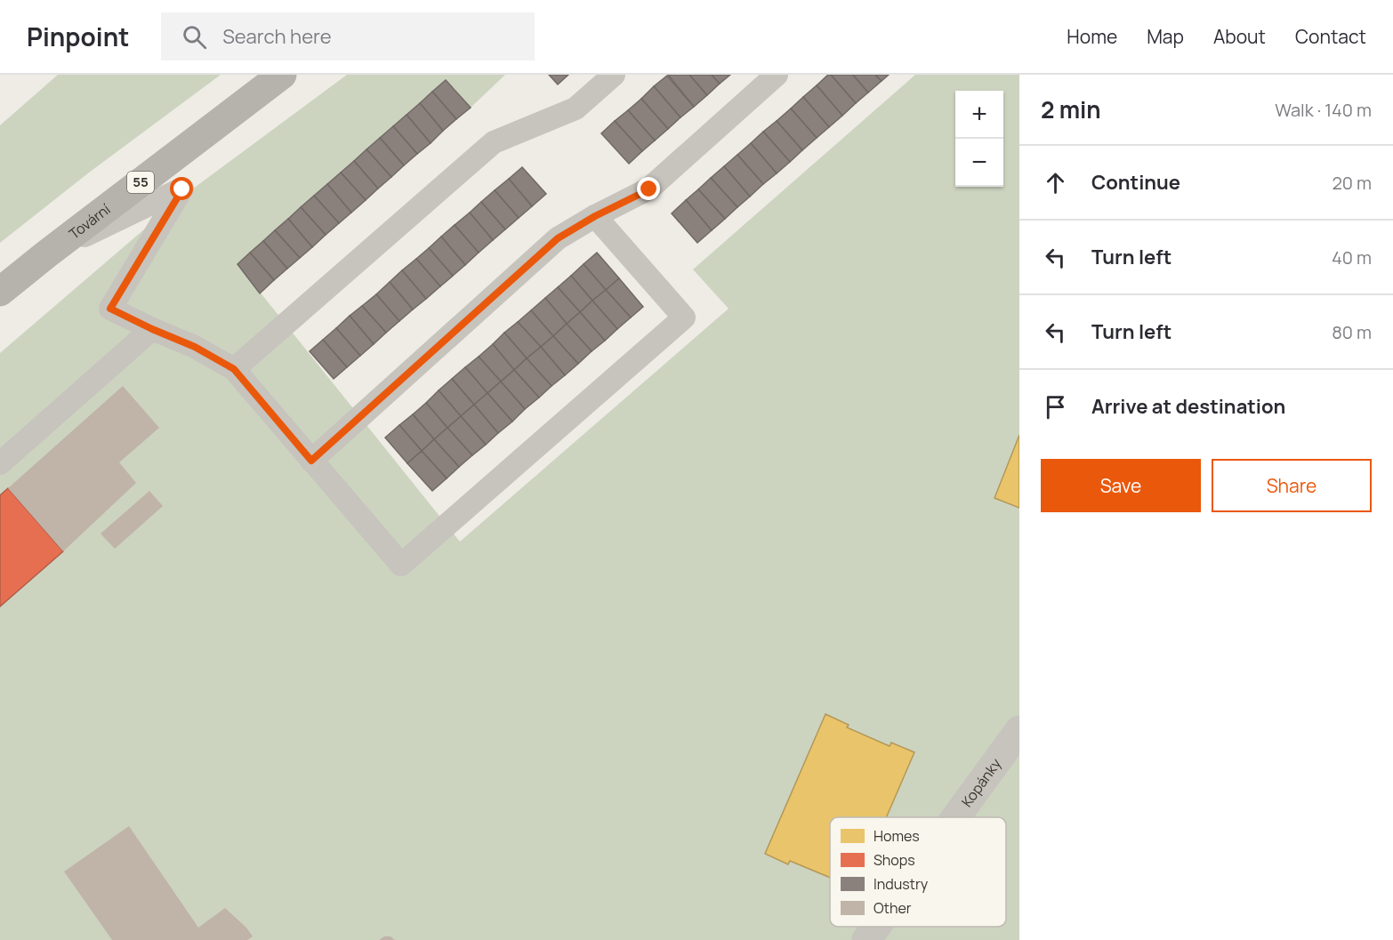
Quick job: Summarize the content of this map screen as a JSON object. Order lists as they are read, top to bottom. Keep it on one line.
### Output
{"streets":{"main road":["55","Tovární"],"street":["Kopánky"]},"legend":["Homes","Shops","Industry","Other"],"page":{"header":"Pinpoint","search":"Search here","nav":["Home","Map","About","Contact"],"heading":["2 min","Walk · 140 m"],"map_buttons":["+","−"],"list":[["Continue","20 m"],["Turn left","40 m"],["Turn left","80 m"],"Arrive at destination"],"buttons":["Save","Share"]}}
